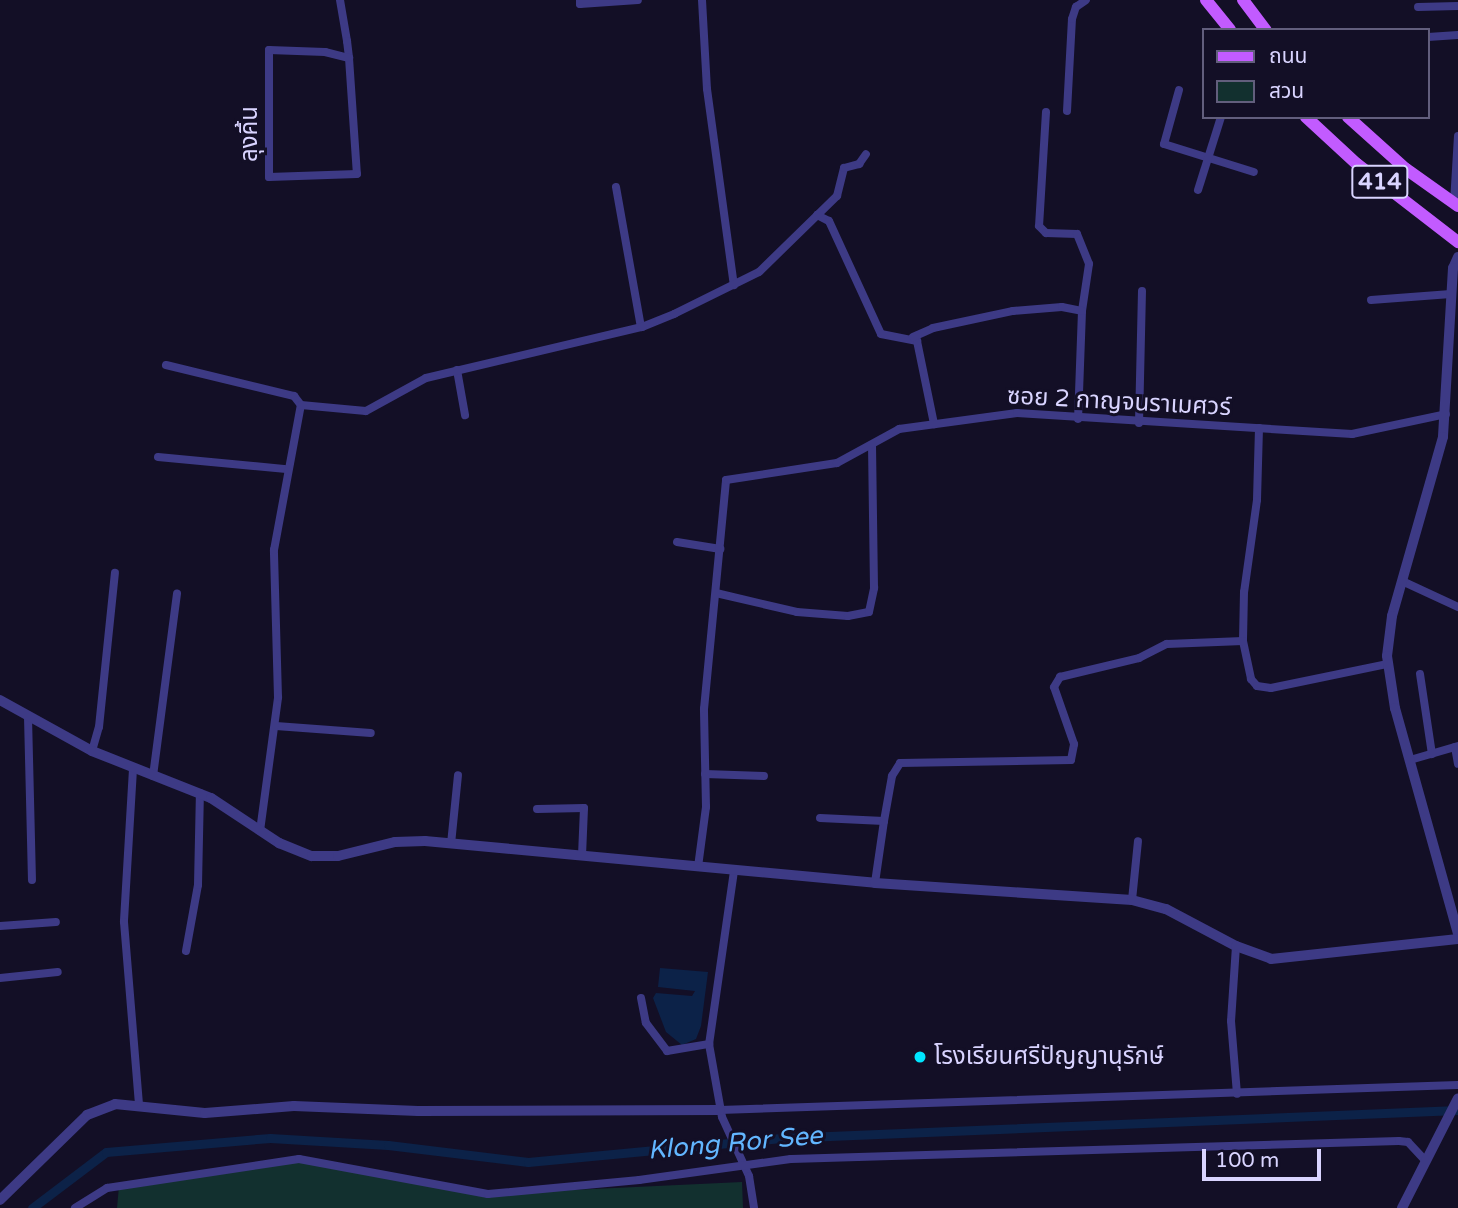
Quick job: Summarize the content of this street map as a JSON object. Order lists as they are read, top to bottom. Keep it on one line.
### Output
{"streets":{"main road":["414"],"street":["ลุงคิ้น","ซอย 2 กาญจนราเมศวร์"]},"water":["Klong Ror See"],"places":["โรงเรียนศรีปัญญานุรักษ์"],"legend":["ถนน","สวน"],"scale_bar":"100 m"}
